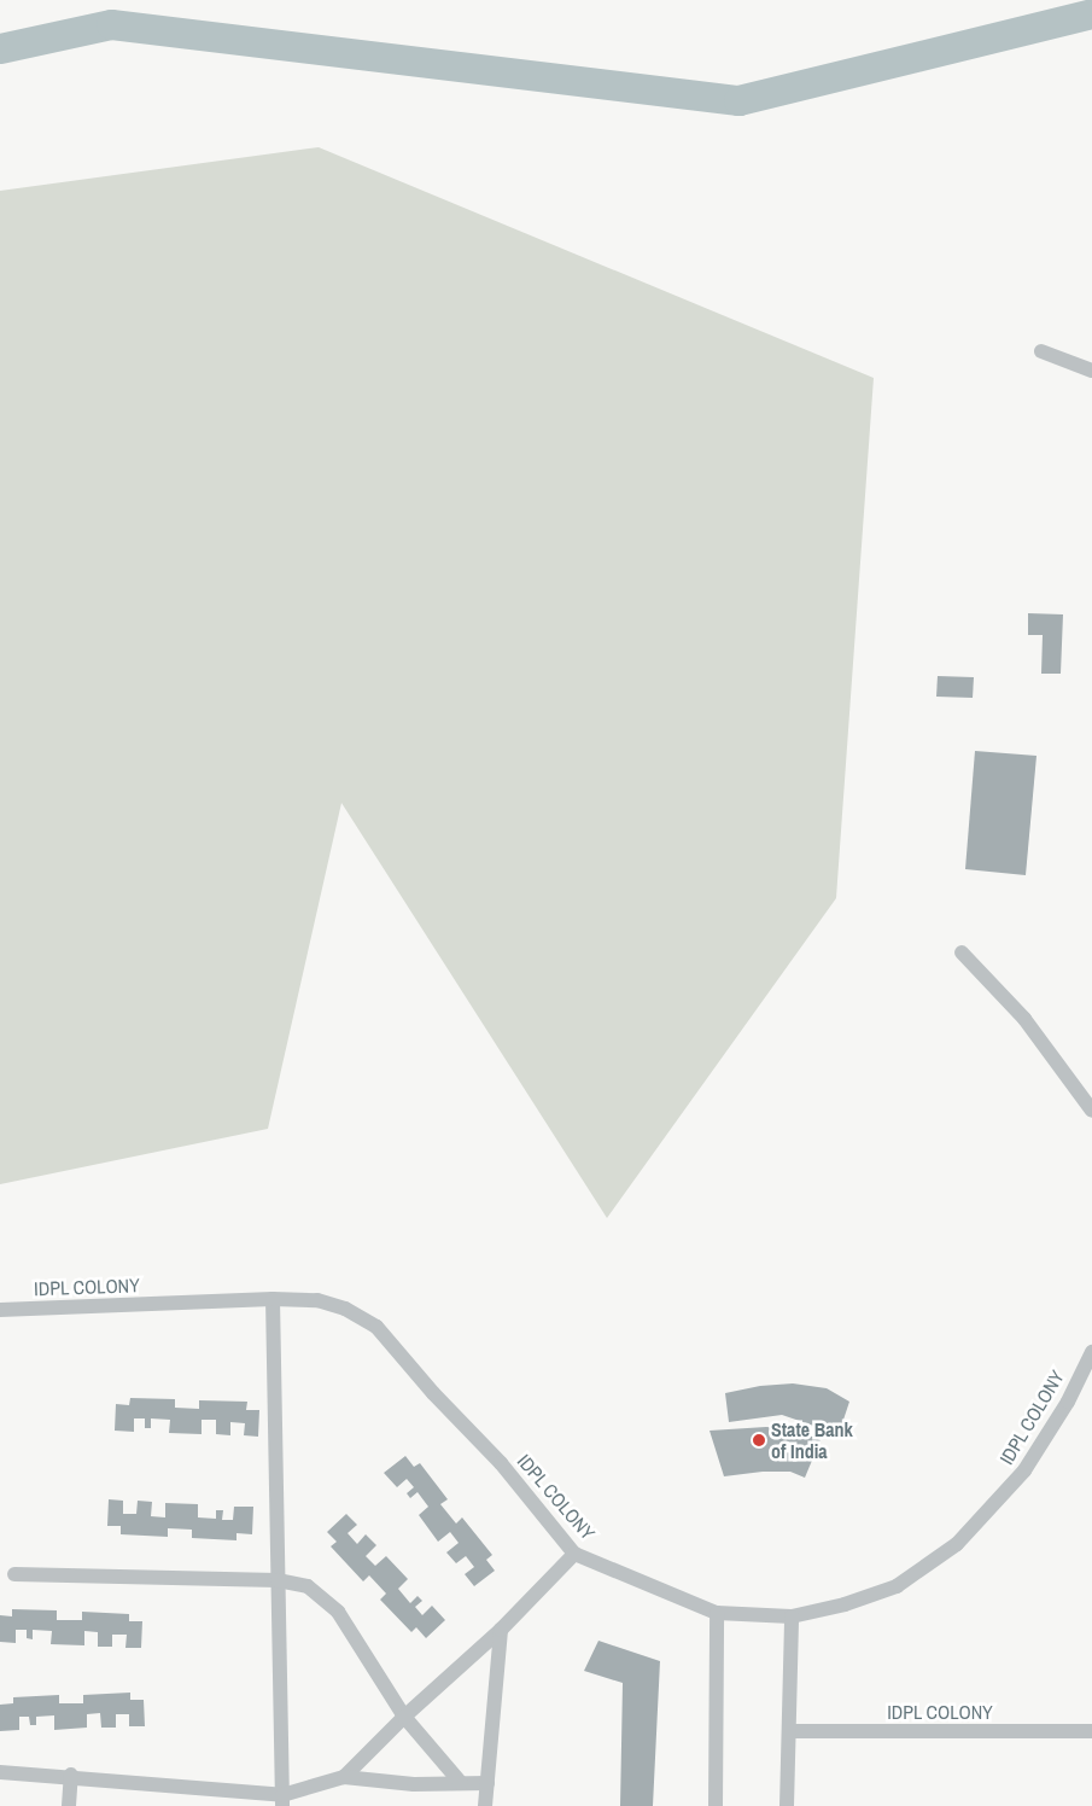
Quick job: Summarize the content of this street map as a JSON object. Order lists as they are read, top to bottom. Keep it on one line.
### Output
{"streets":{"lane":["IDPL COLONY"]},"places":["State Bank of India"]}
